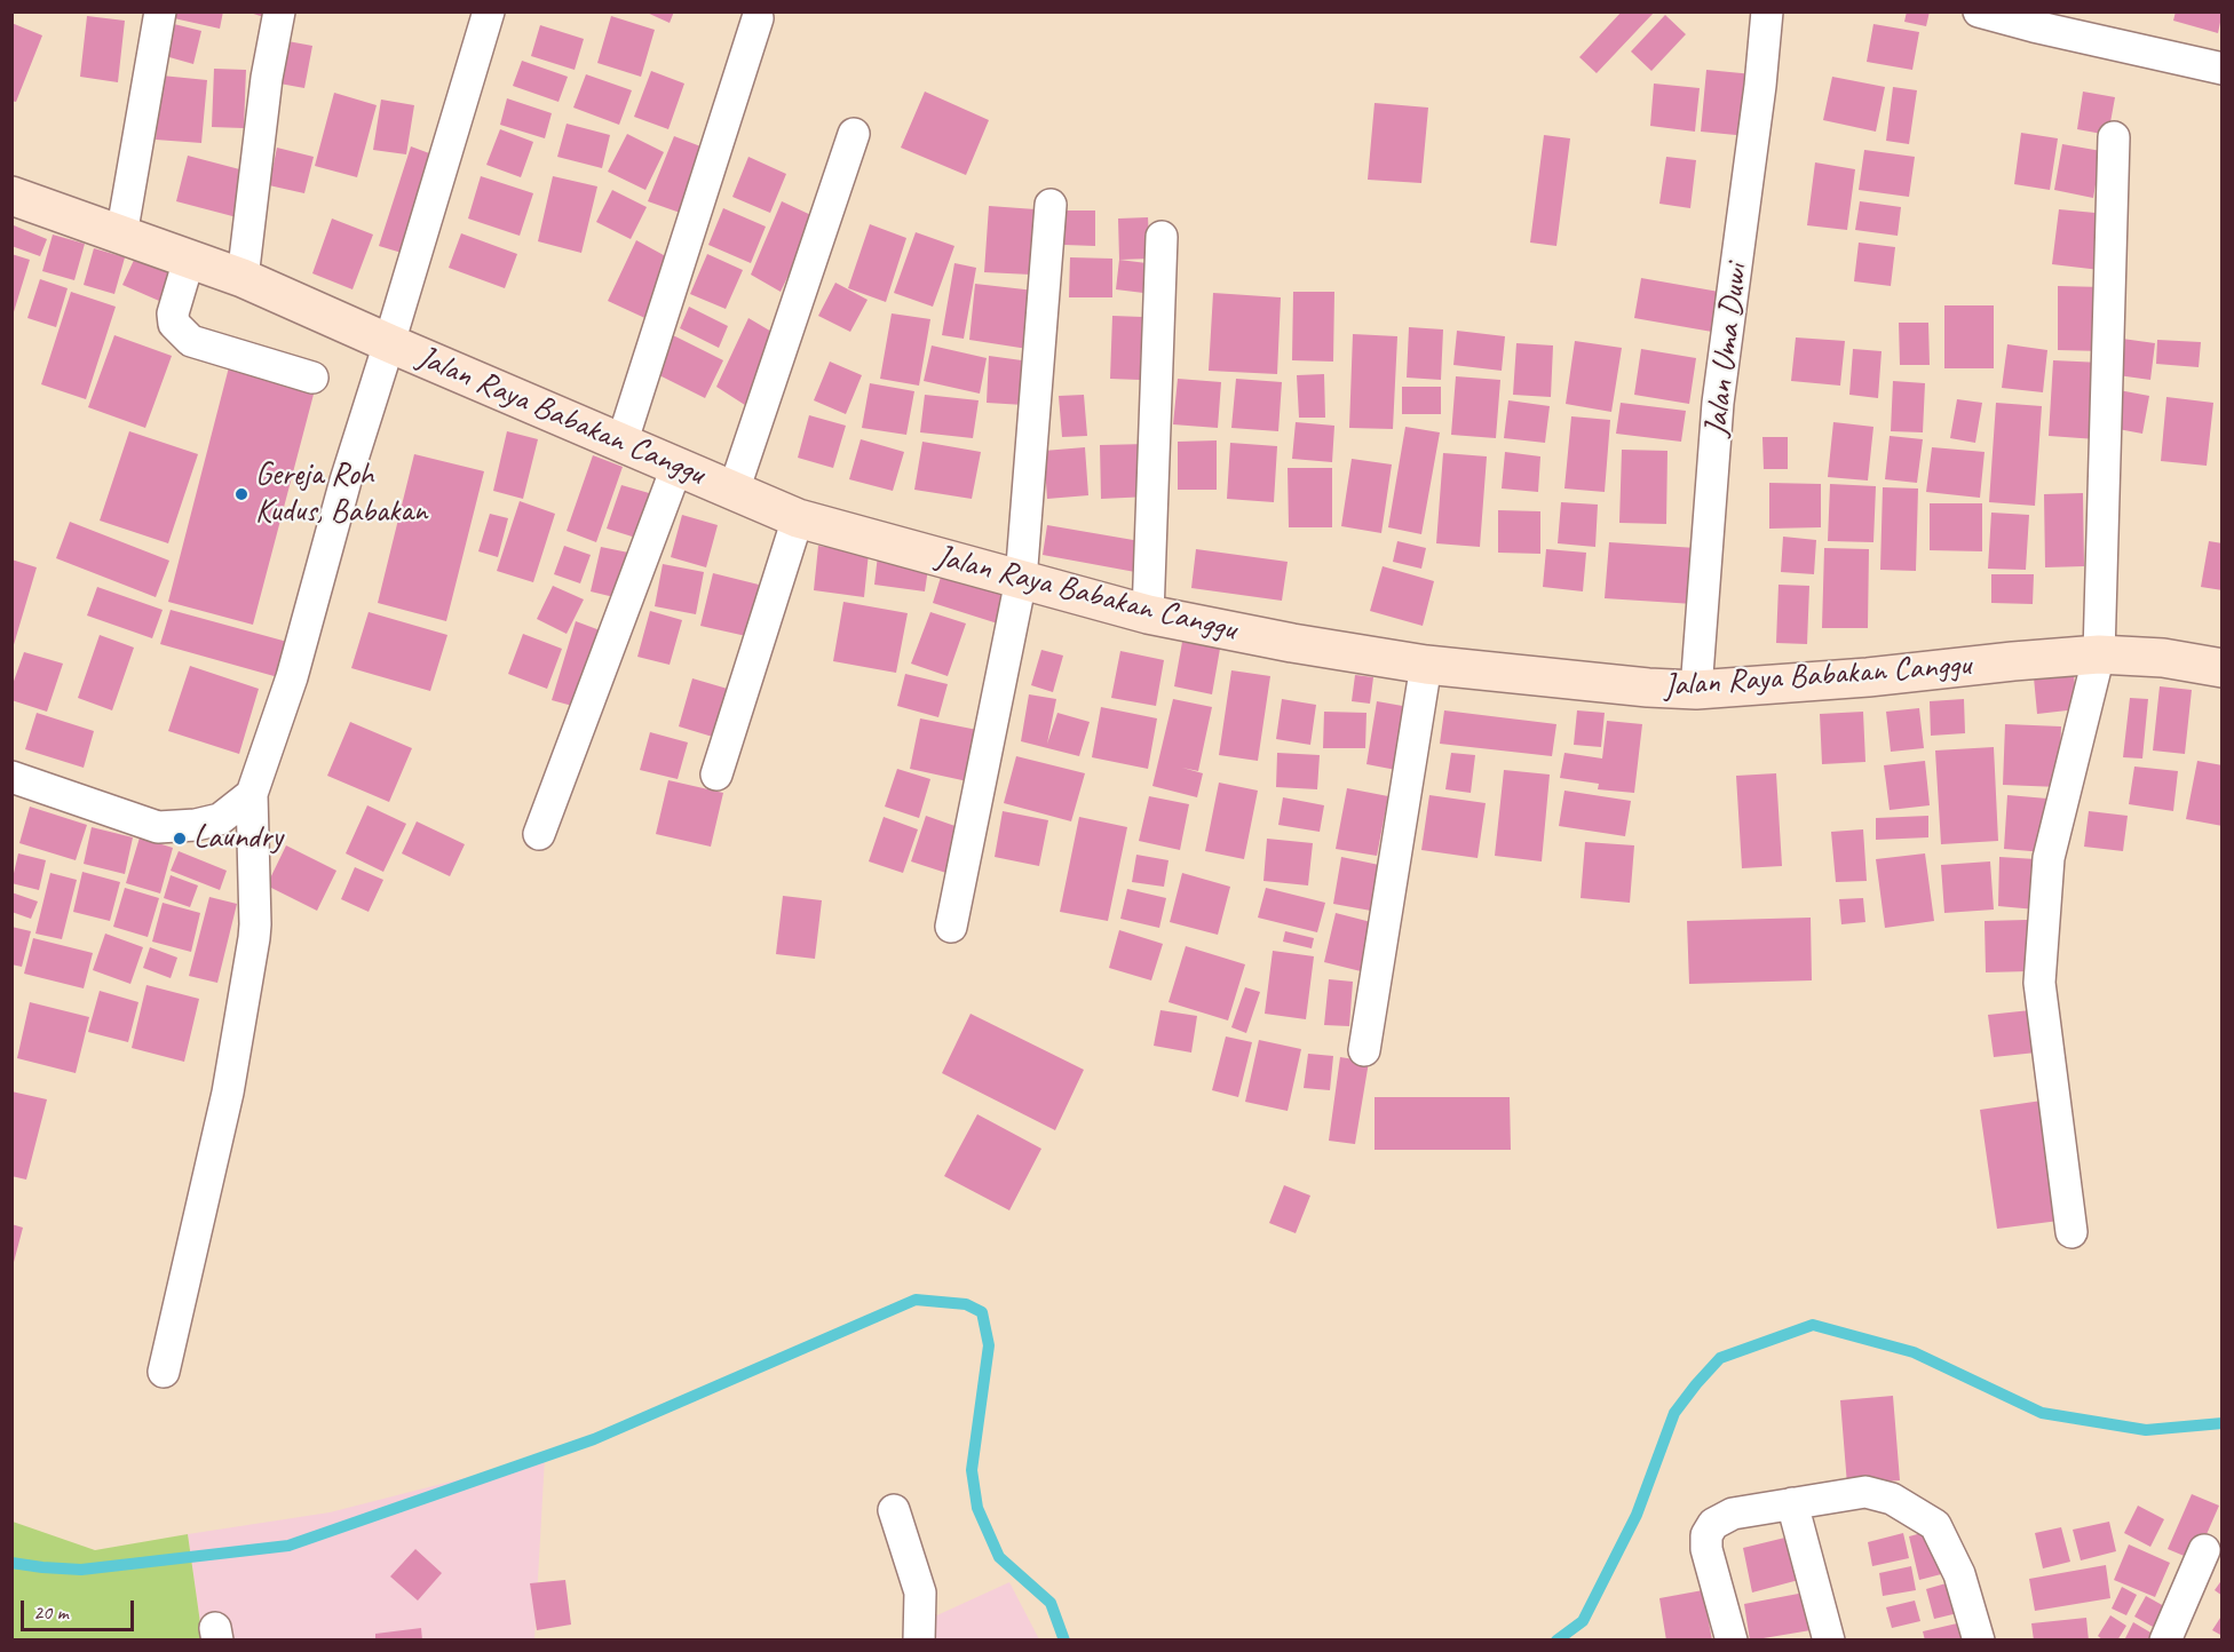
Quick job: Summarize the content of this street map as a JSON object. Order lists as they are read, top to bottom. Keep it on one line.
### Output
{"streets":{"street":["Jalan Uma Duwi","Jalan Raya Babakan Canggu"]},"crossings":[["Jalan Uma Duwi","Jalan Raya Babakan Canggu"]],"places":["Gereja Roh Kudus, Babakan","Laundry"],"scale_bar":"20 m"}
